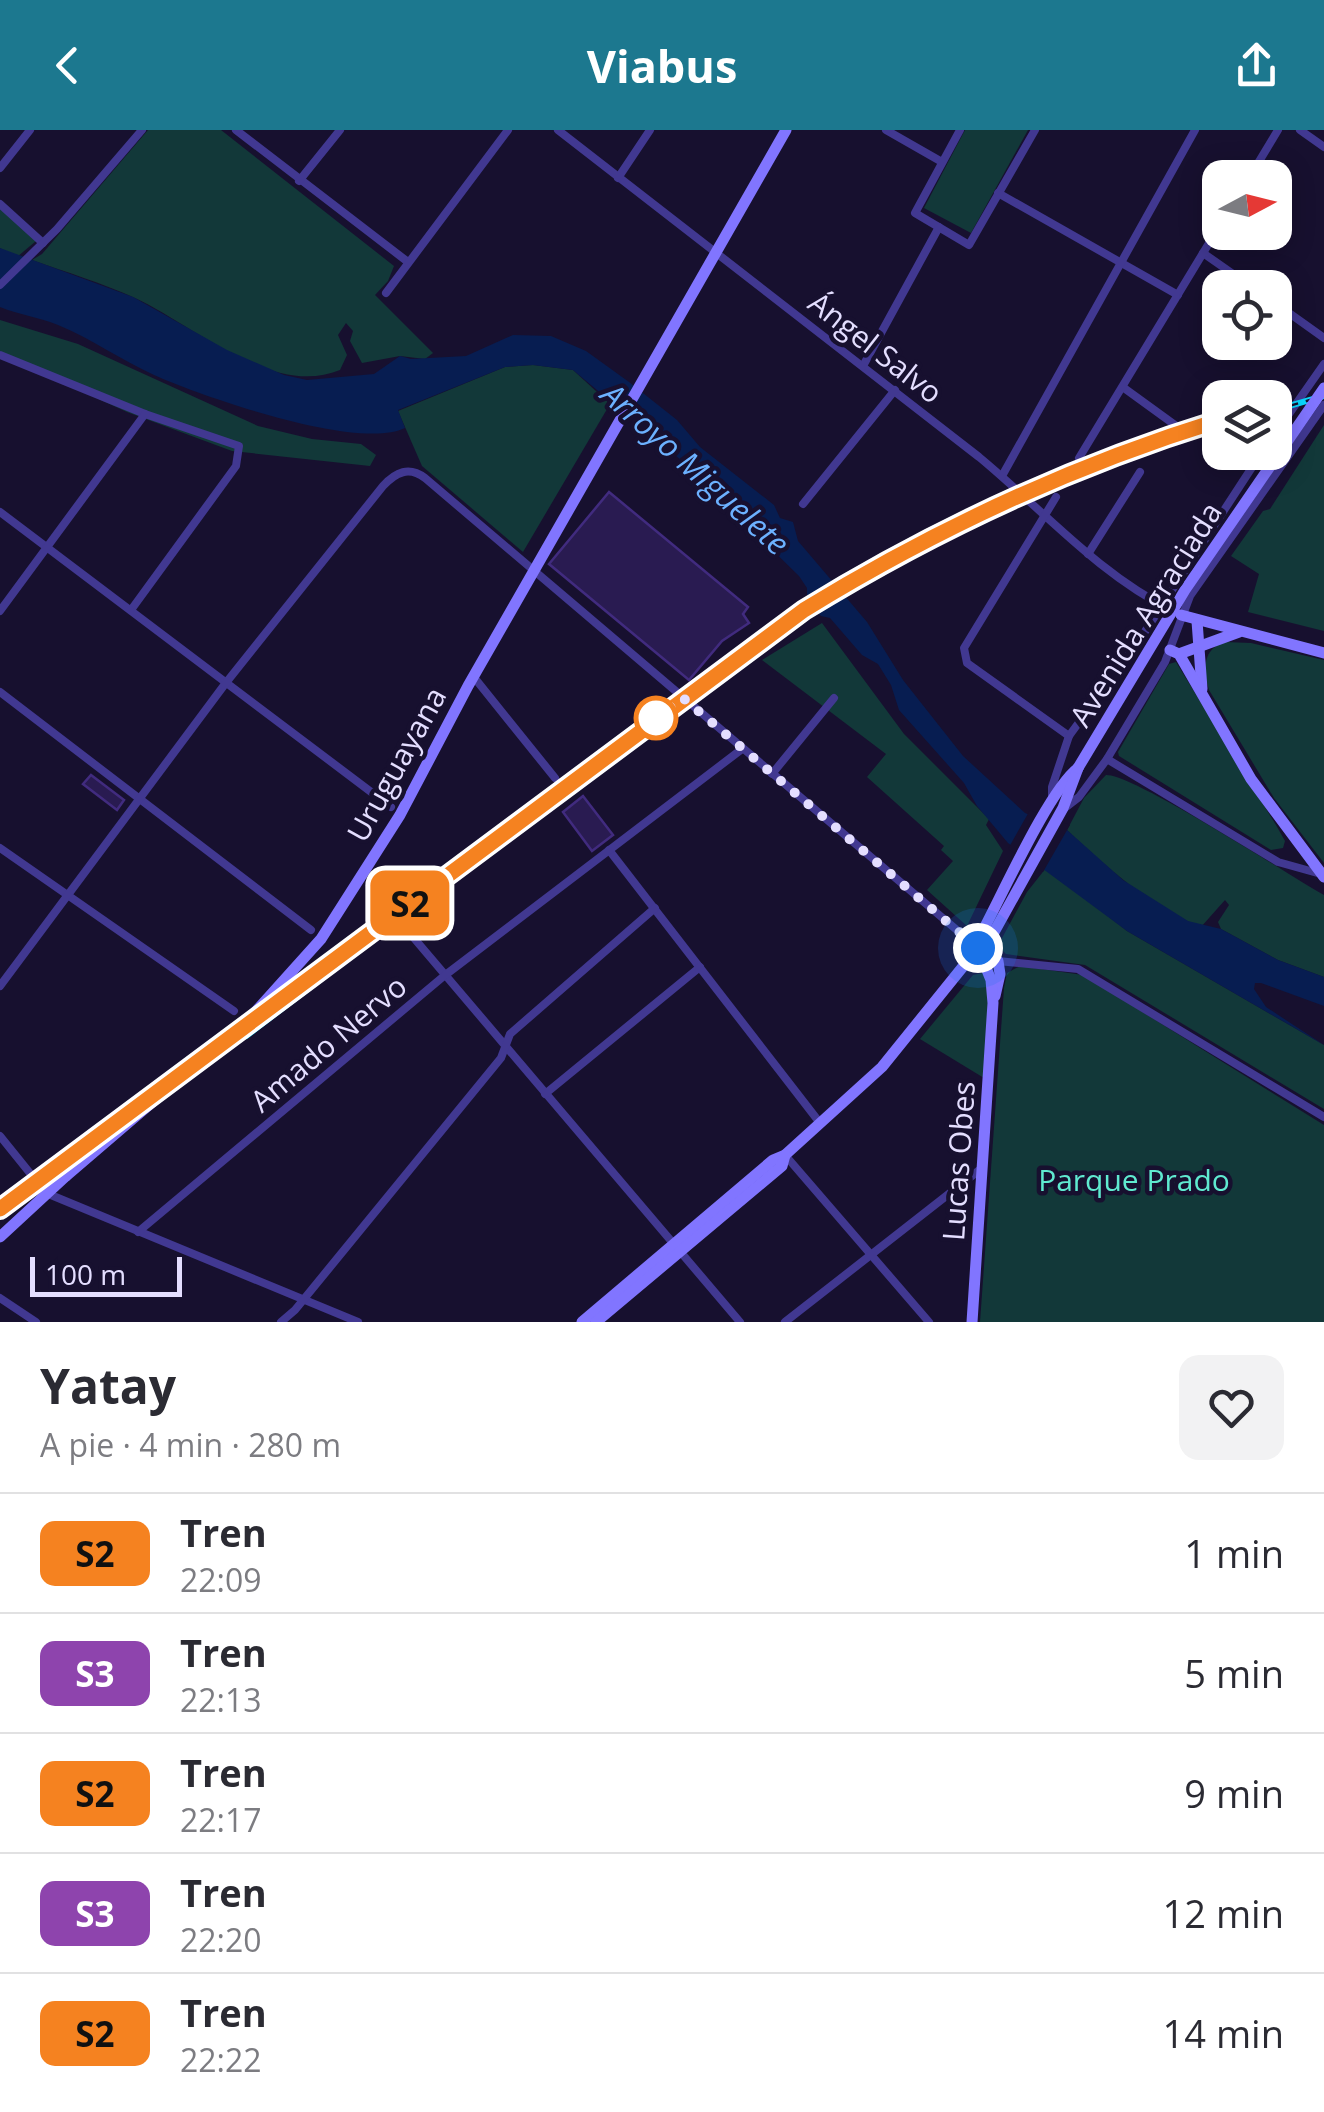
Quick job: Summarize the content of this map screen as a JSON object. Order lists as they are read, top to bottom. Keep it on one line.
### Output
{"streets":{"street":["Ángel Salvo","Avenida Agraciada","Uruguayana","Amado Nervo","Lucas Obes"]},"crossings":[["Ángel Salvo","Avenida Agraciada"],["Ángel Salvo","Uruguayana"],["Avenida Agraciada","Lucas Obes"]],"water":["Arroyo Miguelete"],"parks":["Parque Prado"],"scale_bar":"100 m","north":"right","page":{"header":"Viabus","on_map":"S2","scale":"100 m","heading":["Yatay","A pie · 4 min · 280 m"],"list":[{"mark":"S2","name":"Tren","note":"22:09","value":"1 min"},{"mark":"S3","name":"Tren","note":"22:13","value":"5 min"},{"mark":"S2","name":"Tren","note":"22:17","value":"9 min"},{"mark":"S3","name":"Tren","note":"22:20","value":"12 min"},{"mark":"S2","name":"Tren","note":"22:22","value":"14 min"}]}}
